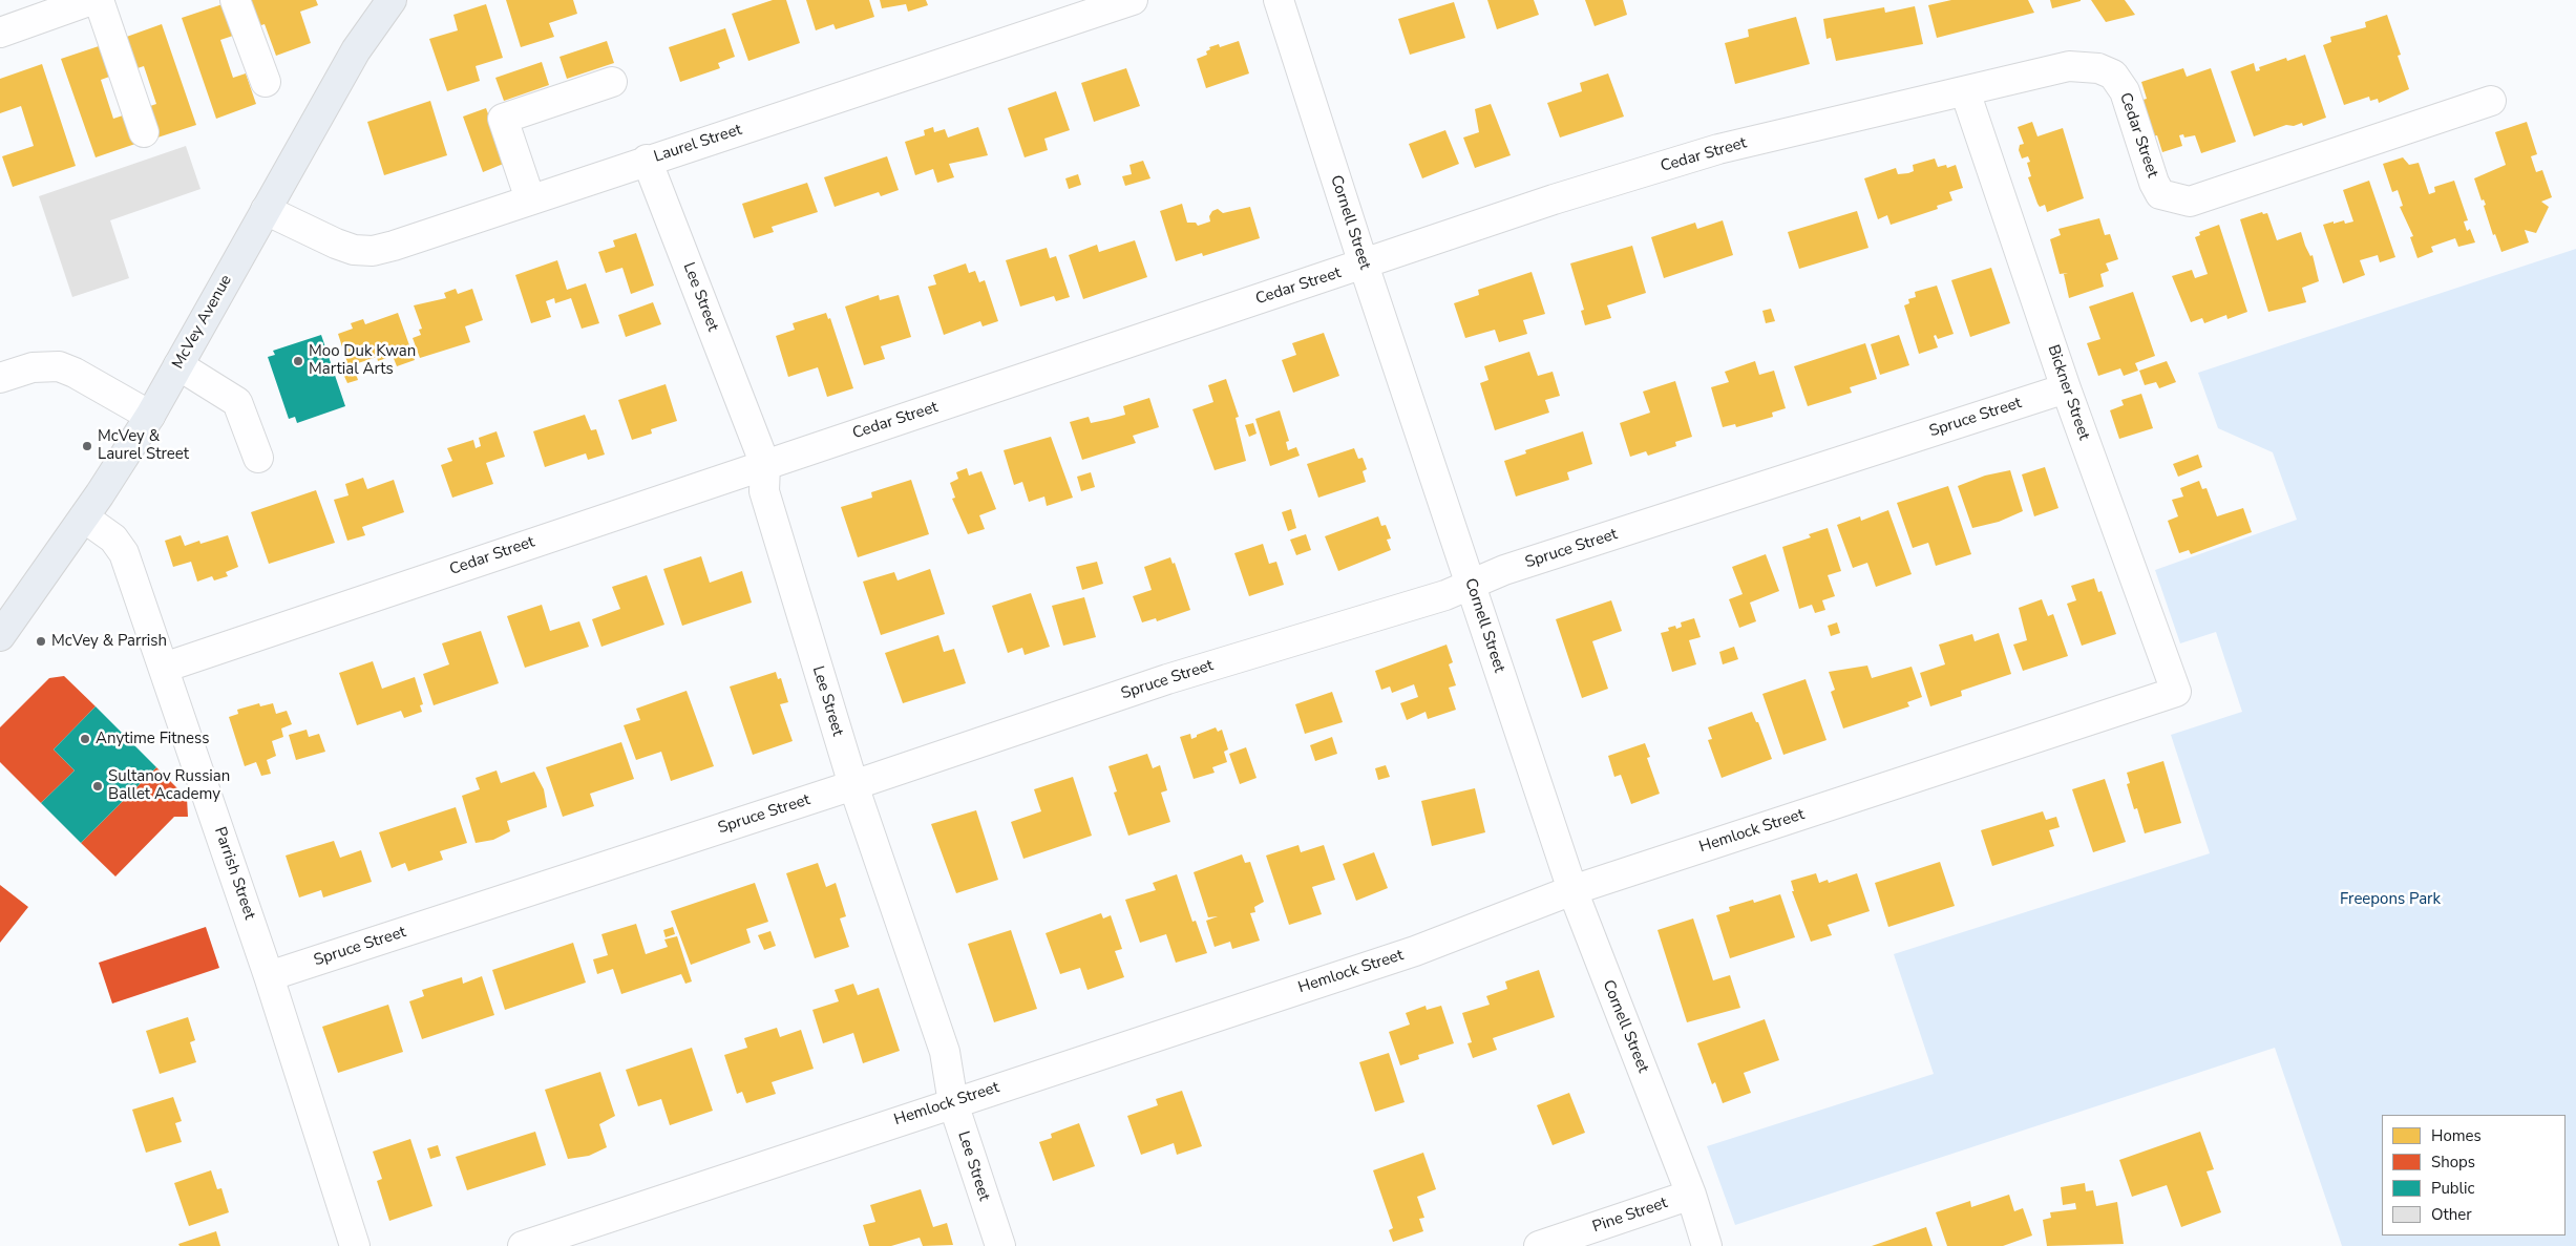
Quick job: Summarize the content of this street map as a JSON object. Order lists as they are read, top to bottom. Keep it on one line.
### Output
{"streets":{"main road":["McVey Avenue"],"street":["Cedar Street","Laurel Street","Cornell Street","Lee Street","Bickner Street","Spruce Street","Hemlock Street","Parrish Street","Pine Street"]},"crossings":[["Cedar Street","Cornell Street"],["Cedar Street","Lee Street"],["Cedar Street","Bickner Street"],["Cedar Street","Parrish Street"],["Laurel Street","Lee Street"],["Laurel Street","McVey Avenue"],["Cornell Street","Spruce Street"],["Cornell Street","Hemlock Street"],["Cornell Street","Pine Street"],["Lee Street","Spruce Street"],["Lee Street","Hemlock Street"],["McVey Avenue","Parrish Street"],["Bickner Street","Spruce Street"],["Bickner Street","Hemlock Street"],["Spruce Street","Parrish Street"]],"parks":["Freepons Park"],"places":["Moo Duk Kwan Martial Arts","McVey & Laurel Street","McVey & Parrish","Anytime Fitness","Sultanov Russian Ballet Academy"],"legend":["Homes","Shops","Public","Other"]}
